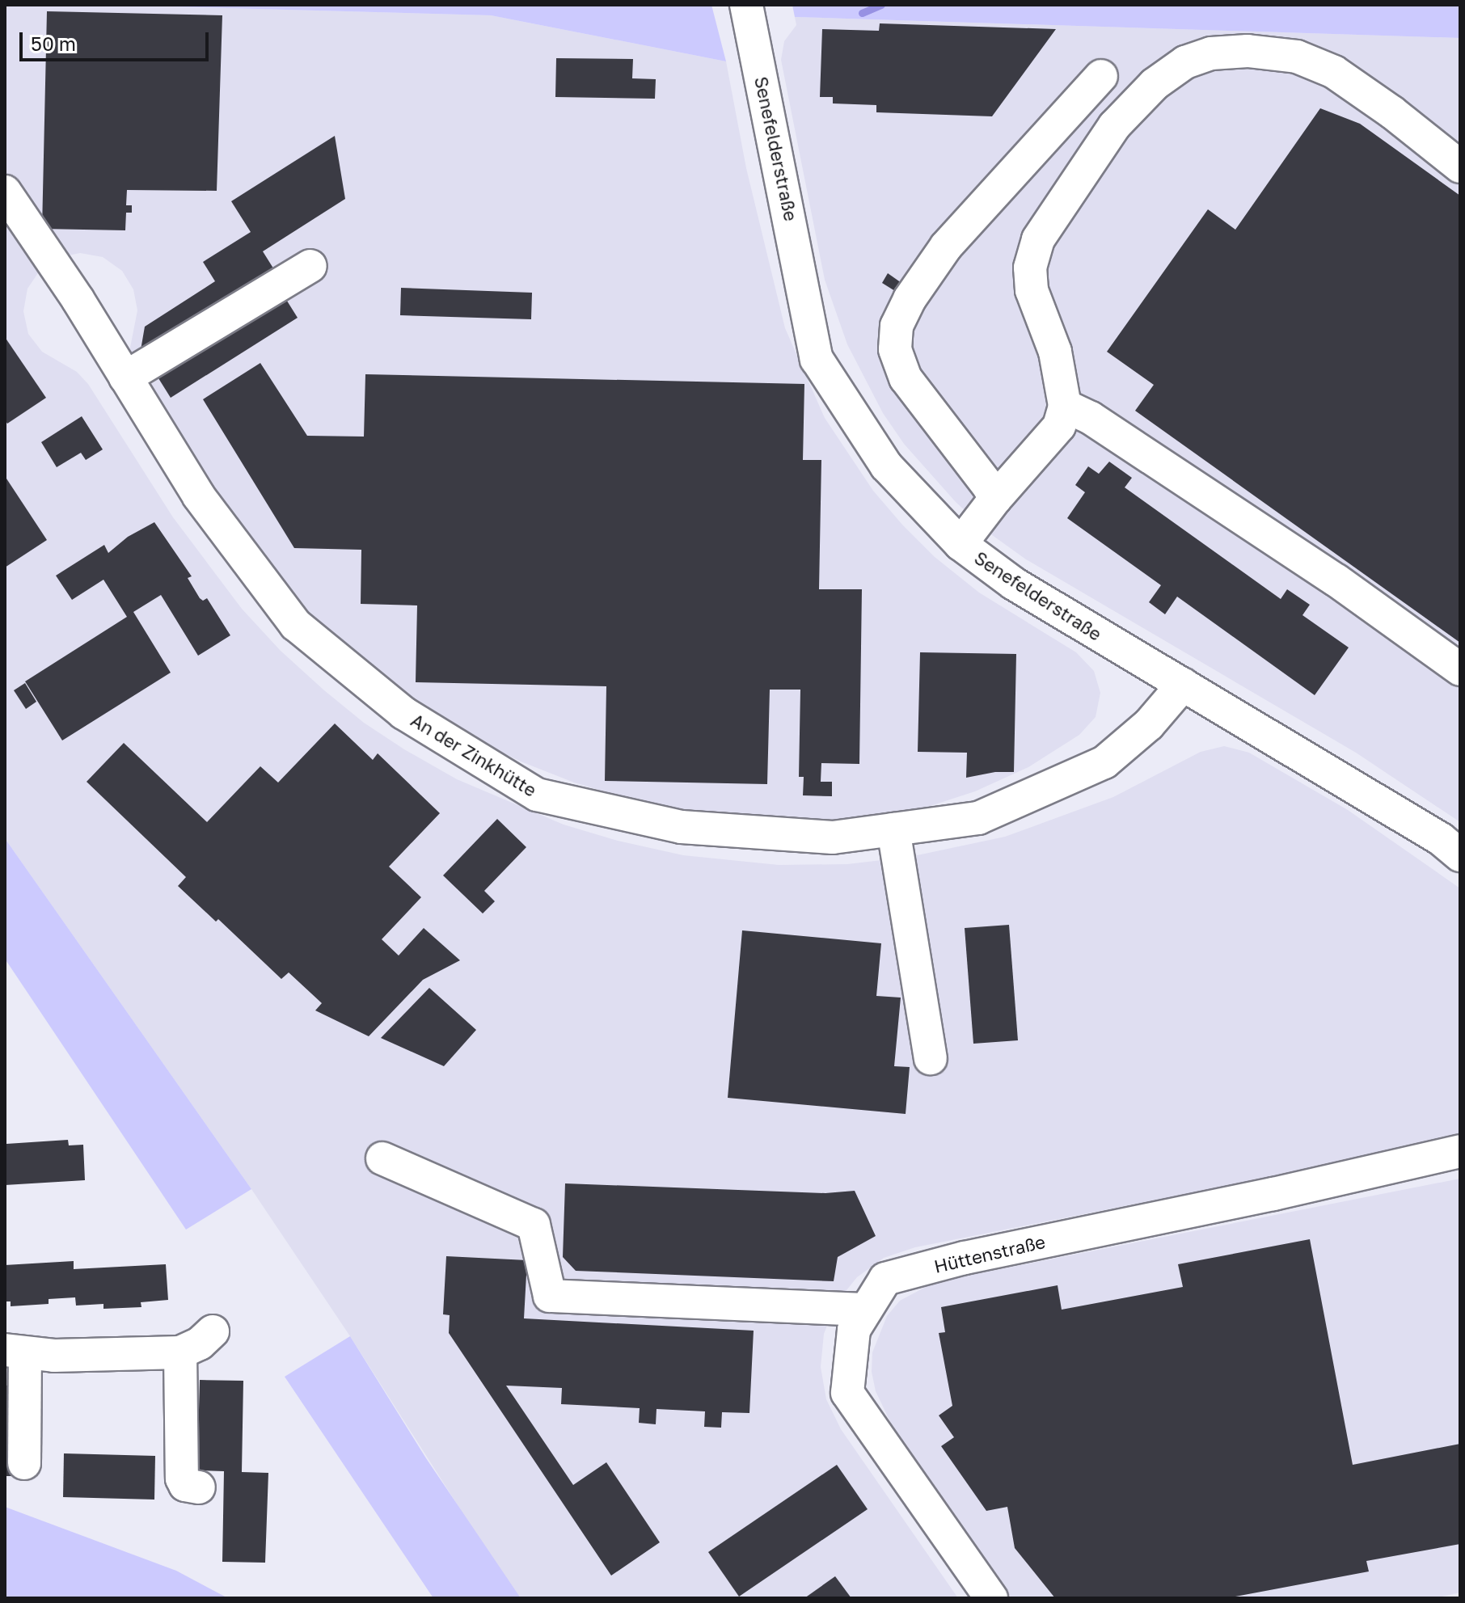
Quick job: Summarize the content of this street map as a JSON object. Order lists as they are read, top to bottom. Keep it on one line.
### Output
{"streets":{"street":["Senefelderstraße","An der Zinkhütte","Hüttenstraße"]},"crossings":[["Senefelderstraße","An der Zinkhütte"]],"scale_bar":"50 m"}
